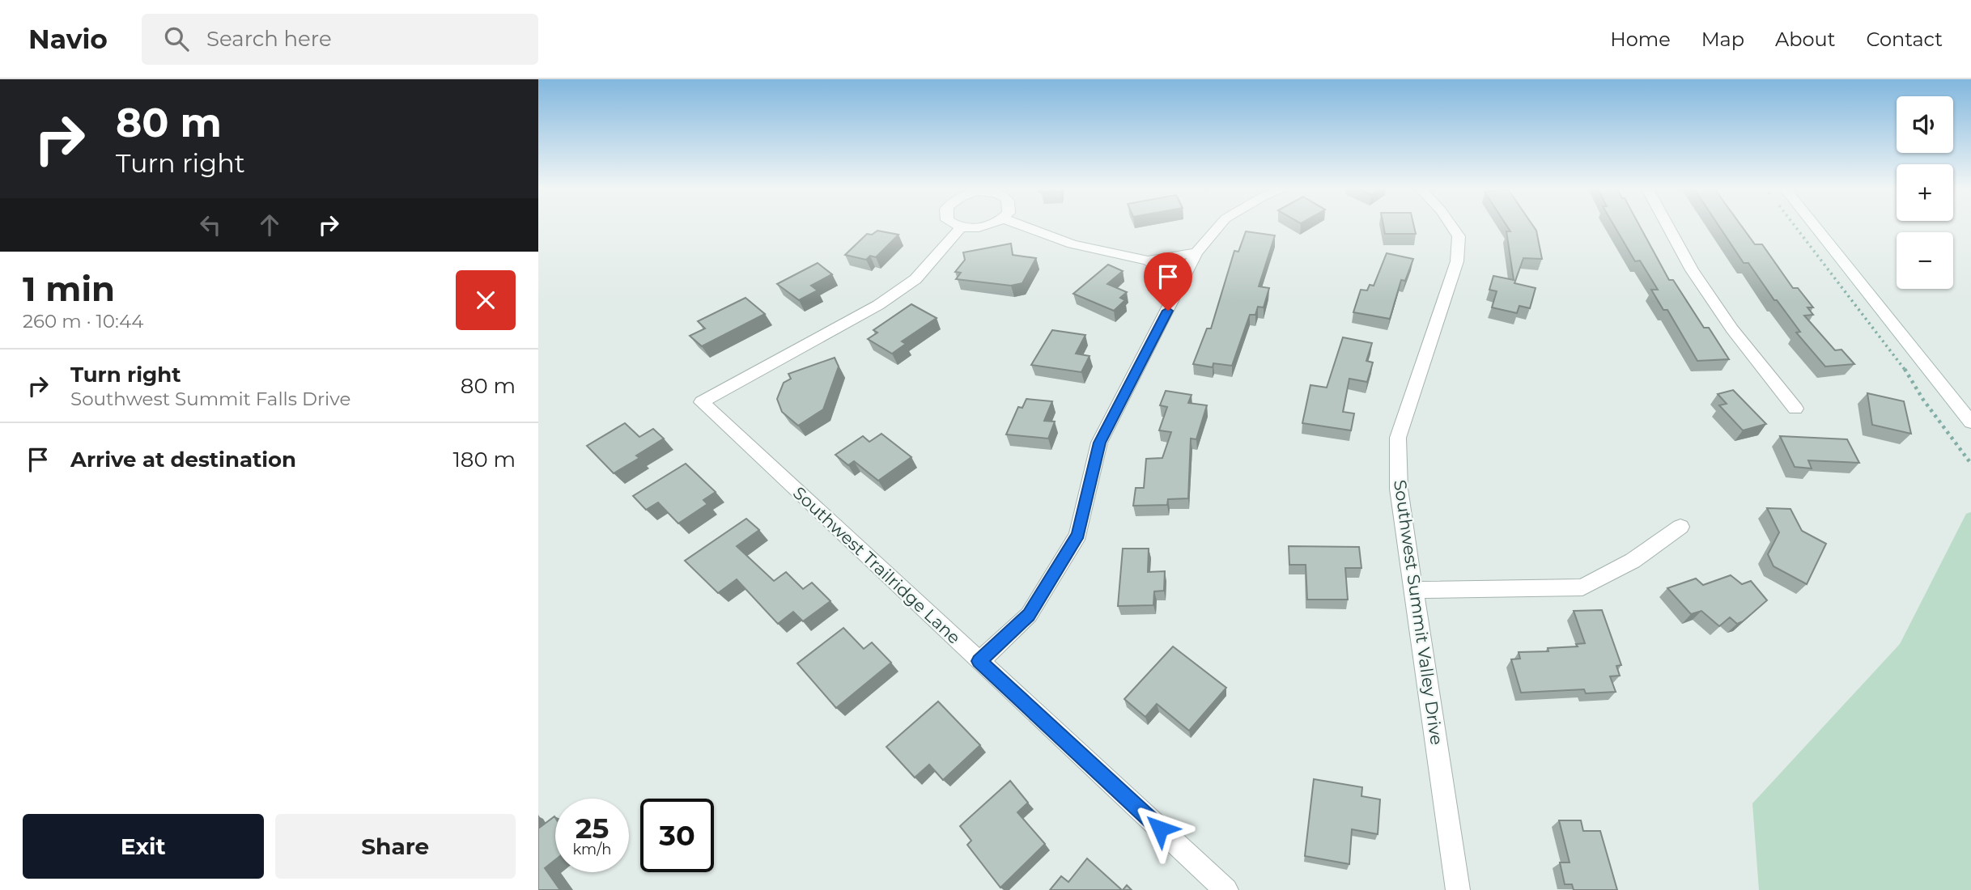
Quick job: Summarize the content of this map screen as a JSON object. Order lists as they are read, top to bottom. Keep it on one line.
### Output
{"streets":{"street":["Southwest Trailridge Lane","Southwest Summit Valley Drive"]},"page":{"header":"Navio","search":"Search here","nav":["Home","Map","About","Contact"],"turn":["80 m","Turn right"],"map_buttons":["+","−"],"heading":["1 min","260 m · 10:44"],"list":[{"name":"Turn right","note":"Southwest Summit Falls Drive","value":"80 m"},{"name":"Arrive at destination","value":"180 m"}],"speed":"25 km/h","limit":"30","buttons":["Exit","Share"]}}
